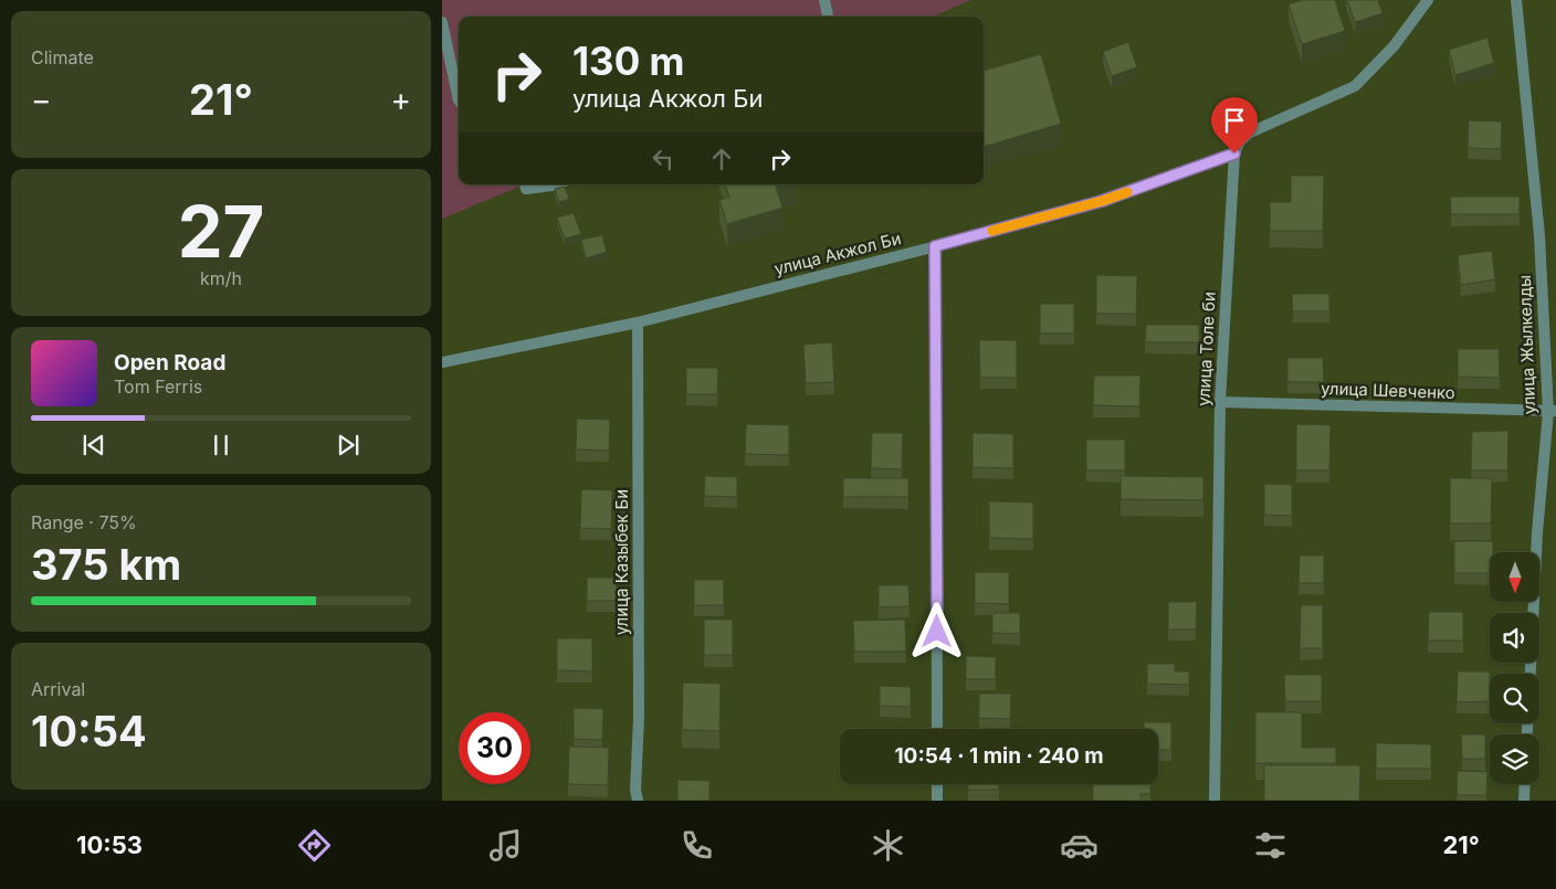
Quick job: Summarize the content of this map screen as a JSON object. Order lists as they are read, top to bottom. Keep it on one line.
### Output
{"streets":{"street":["улица Акжол Би","улица Жылкелды","улица Толе би","улица Шевченко","улица Казыбек Би"]},"crossings":[["улица Акжол Би","улица Толе би"],["улица Акжол Би","улица Казыбек Би"],["улица Жылкелды","улица Шевченко"],["улица Толе би","улица Шевченко"]],"north":"bottom","page":{"tile":["Climate",["27","km/h"],["Range · 75%","375 km"],["Arrival","10:54"]],"turn":["130 m","улица Акжол Би"],"heat":["−","21°","+"],"song":["Open Road","Tom Ferris"],"limit":"30","trip":"10:54 · 1 min · 240 m","tabs":["10:53","21°"]}}
